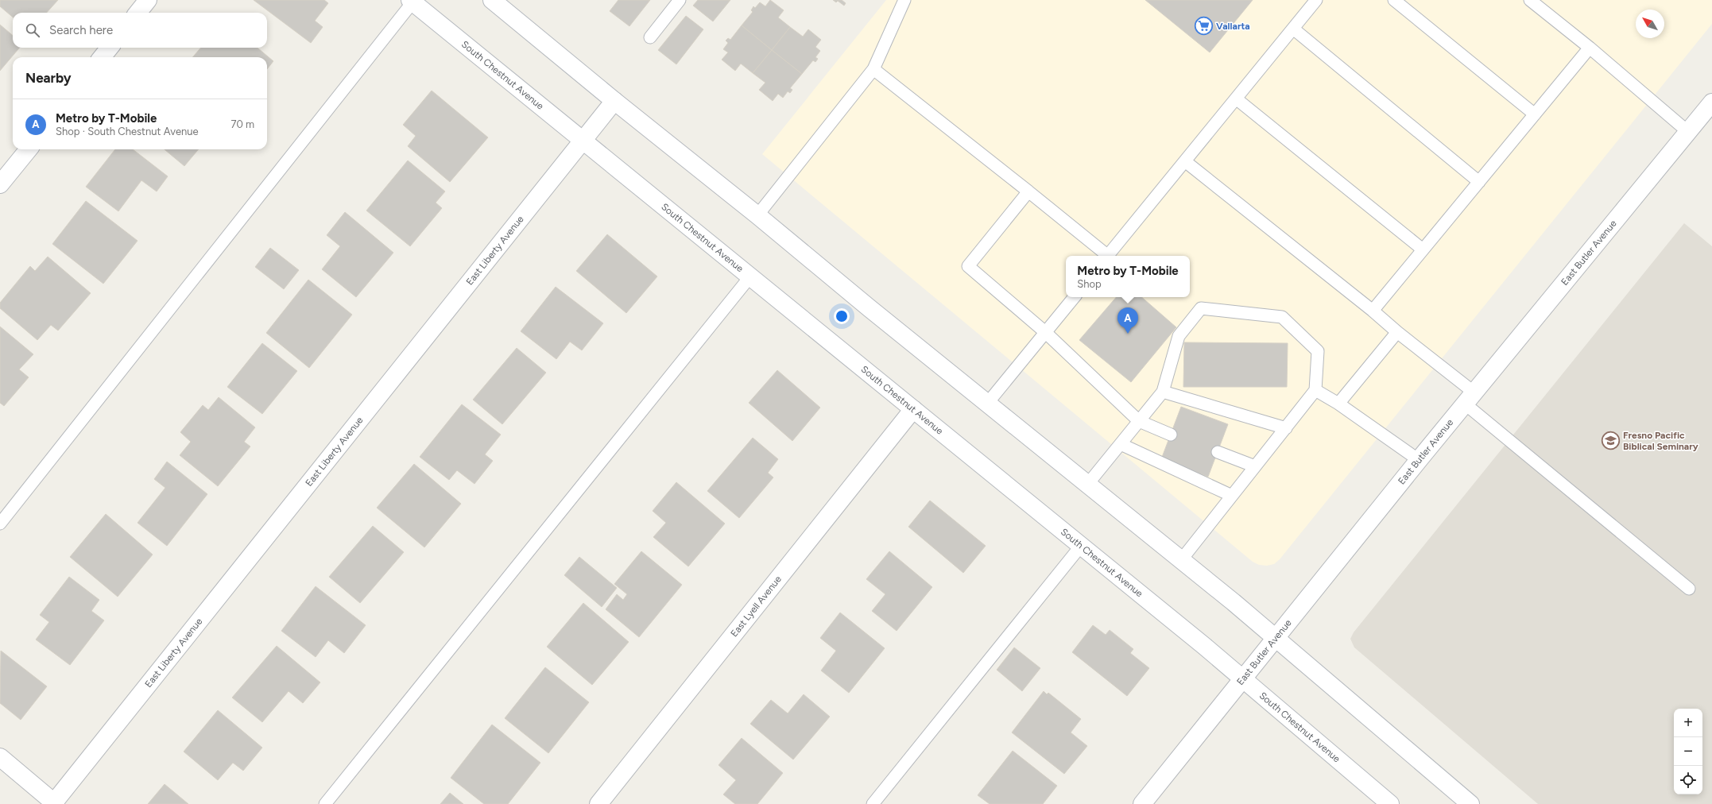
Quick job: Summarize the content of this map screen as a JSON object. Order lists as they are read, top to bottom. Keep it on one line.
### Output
{"streets":{"main road":["South Chestnut Avenue","East Liberty Avenue","East Butler Avenue","East Lyell Avenue"]},"crossings":[["South Chestnut Avenue","East Liberty Avenue"],["South Chestnut Avenue","East Butler Avenue"],["South Chestnut Avenue","East Lyell Avenue"]],"places":{"supermarket":["Vallarta"],"school or university":["Fresno Pacific Biblical Seminary"]},"north":"top left","page":{"search":"Search here","heading":"Nearby","list":[{"mark":"A","name":"Metro by T-Mobile","note":"Shop · South Chestnut Avenue","value":"70 m"}],"popup":["Metro by T-Mobile","Shop"],"pins":"A","map_buttons":["+","−"]}}
